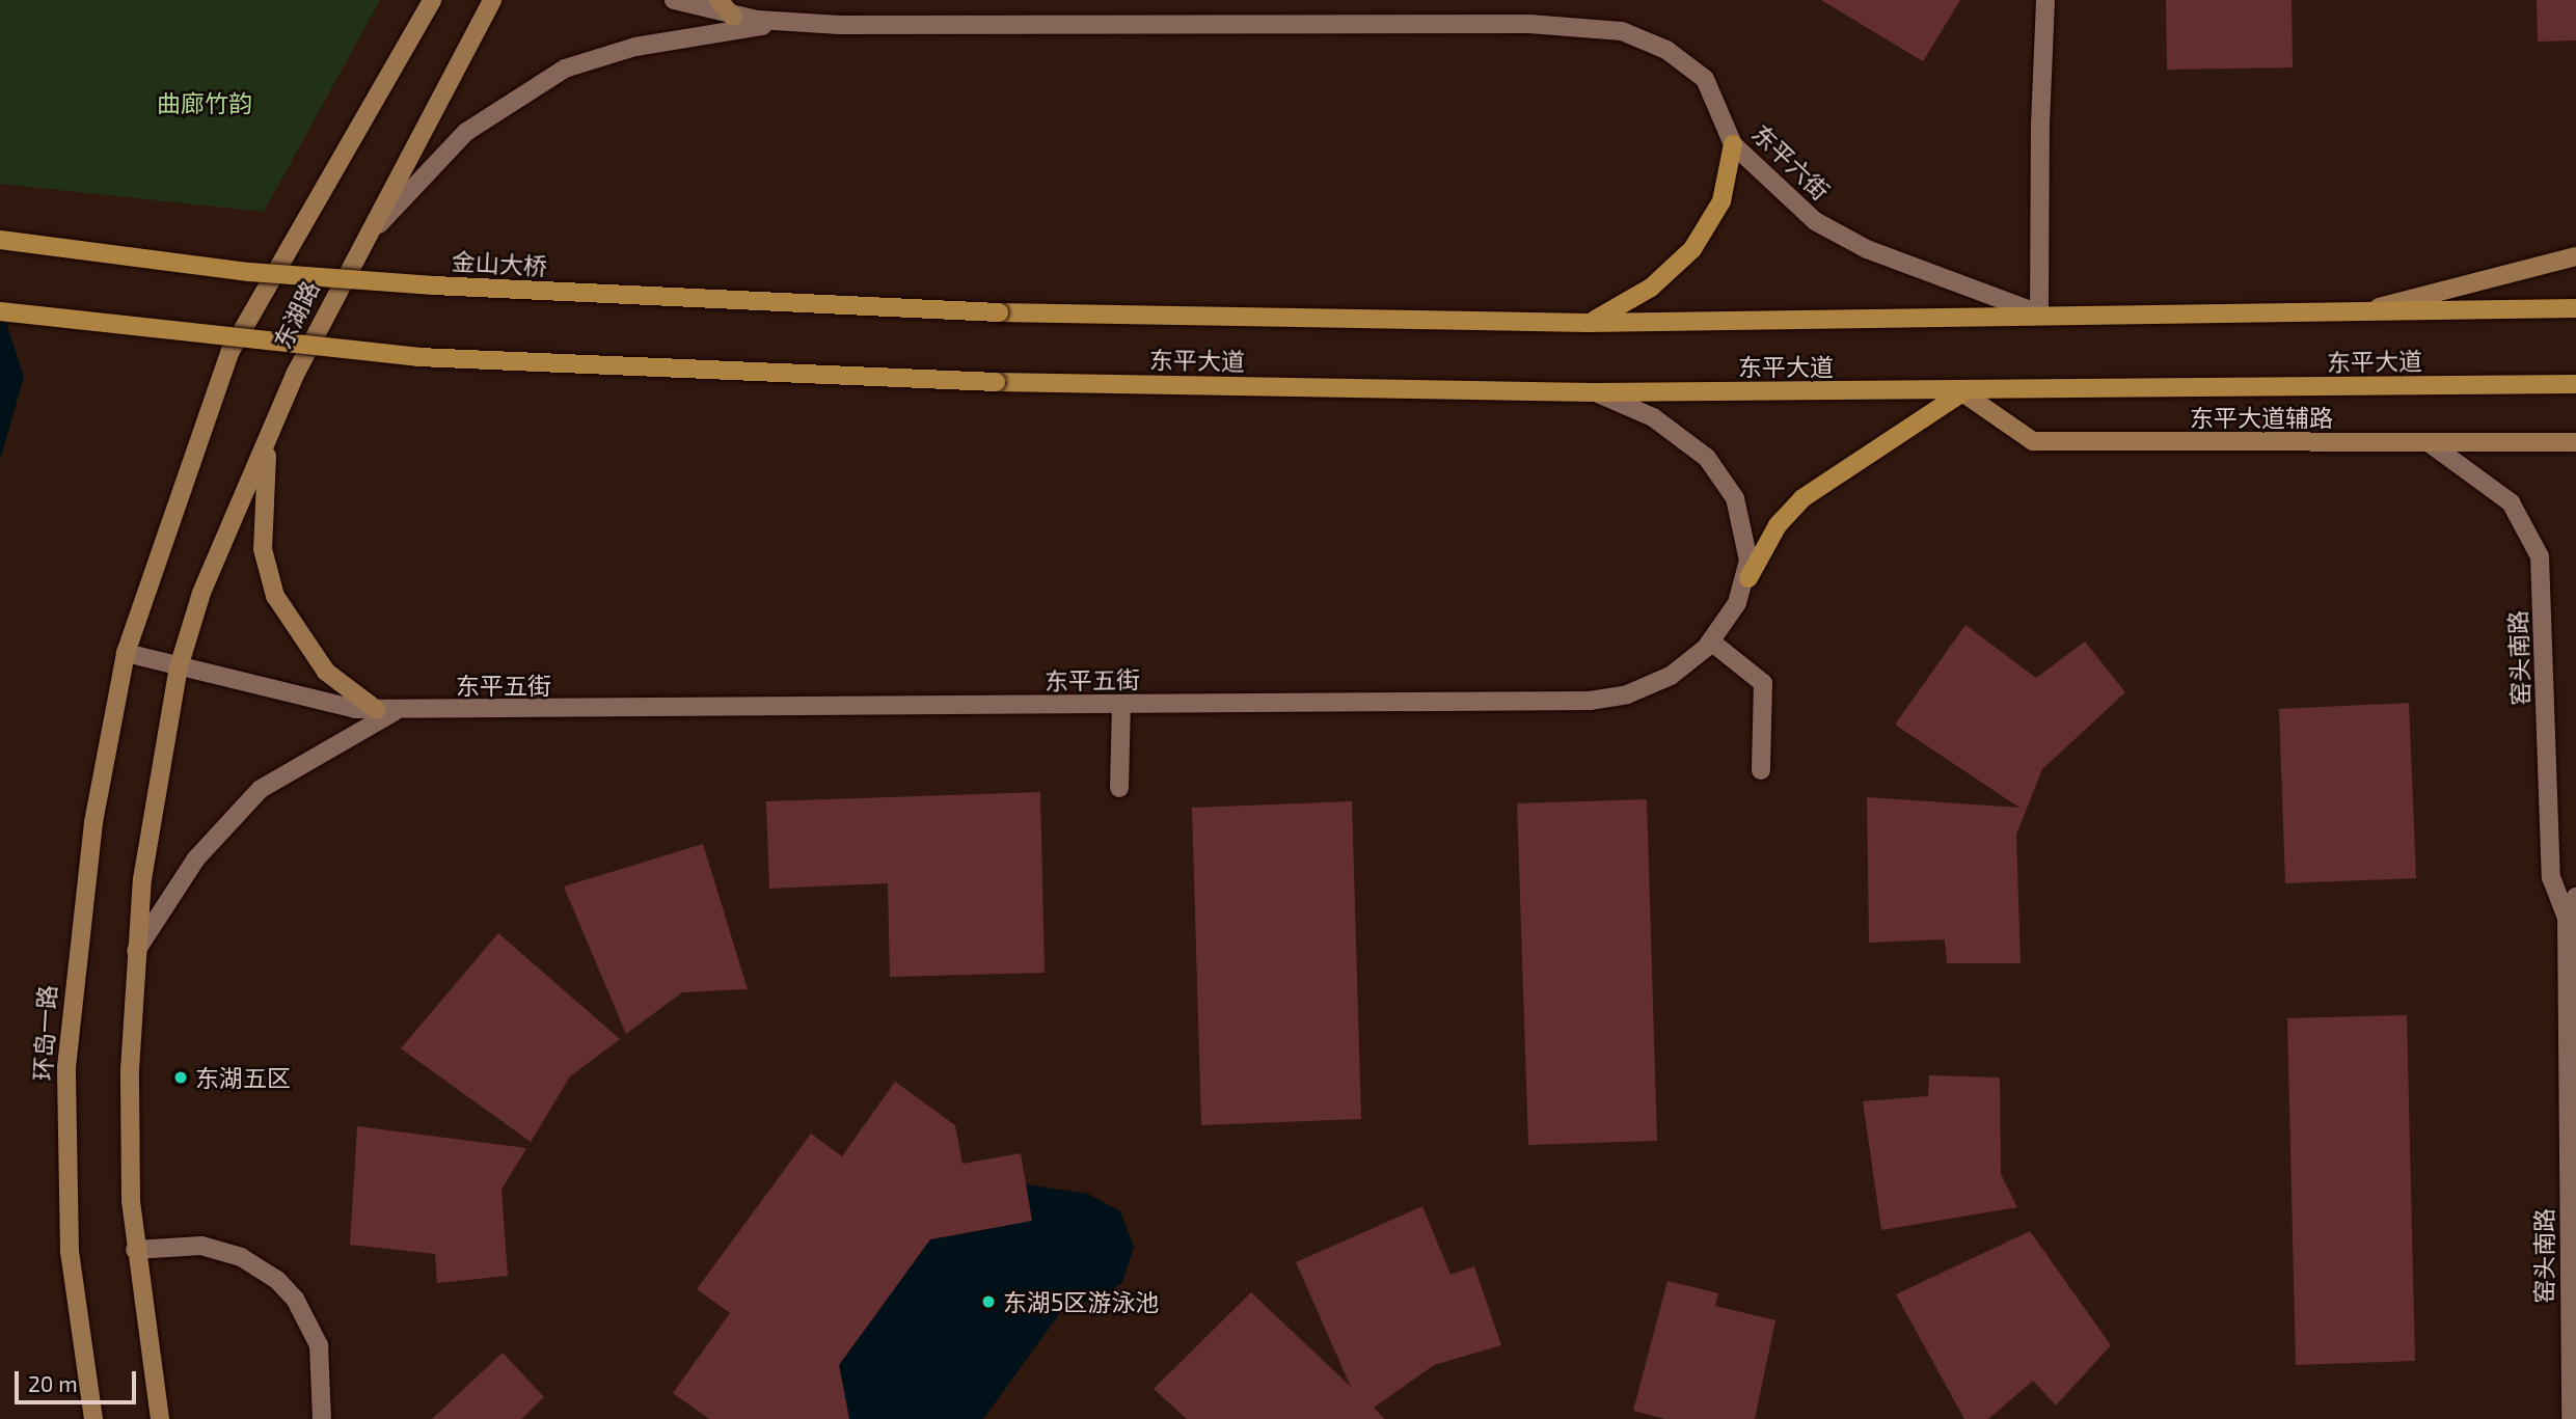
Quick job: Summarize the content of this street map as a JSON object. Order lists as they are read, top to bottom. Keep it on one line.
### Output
{"streets":{"main road":["金山大桥","东湖路","东平大道","东平大道辅路","环岛一路"],"street":["东平六街","窑头南路","东平五街"]},"crossings":[["东平六街","东平大道"],["金山大桥","东平大道"],["东湖路","东平五街"],["东湖路","环岛一路"],["东平大道","东平大道辅路"],["东平大道辅路","窑头南路"],["东平五街","环岛一路"]],"parks":["曲廊竹韵"],"places":["东湖五区","东湖5区游泳池"],"scale_bar":"20 m"}
